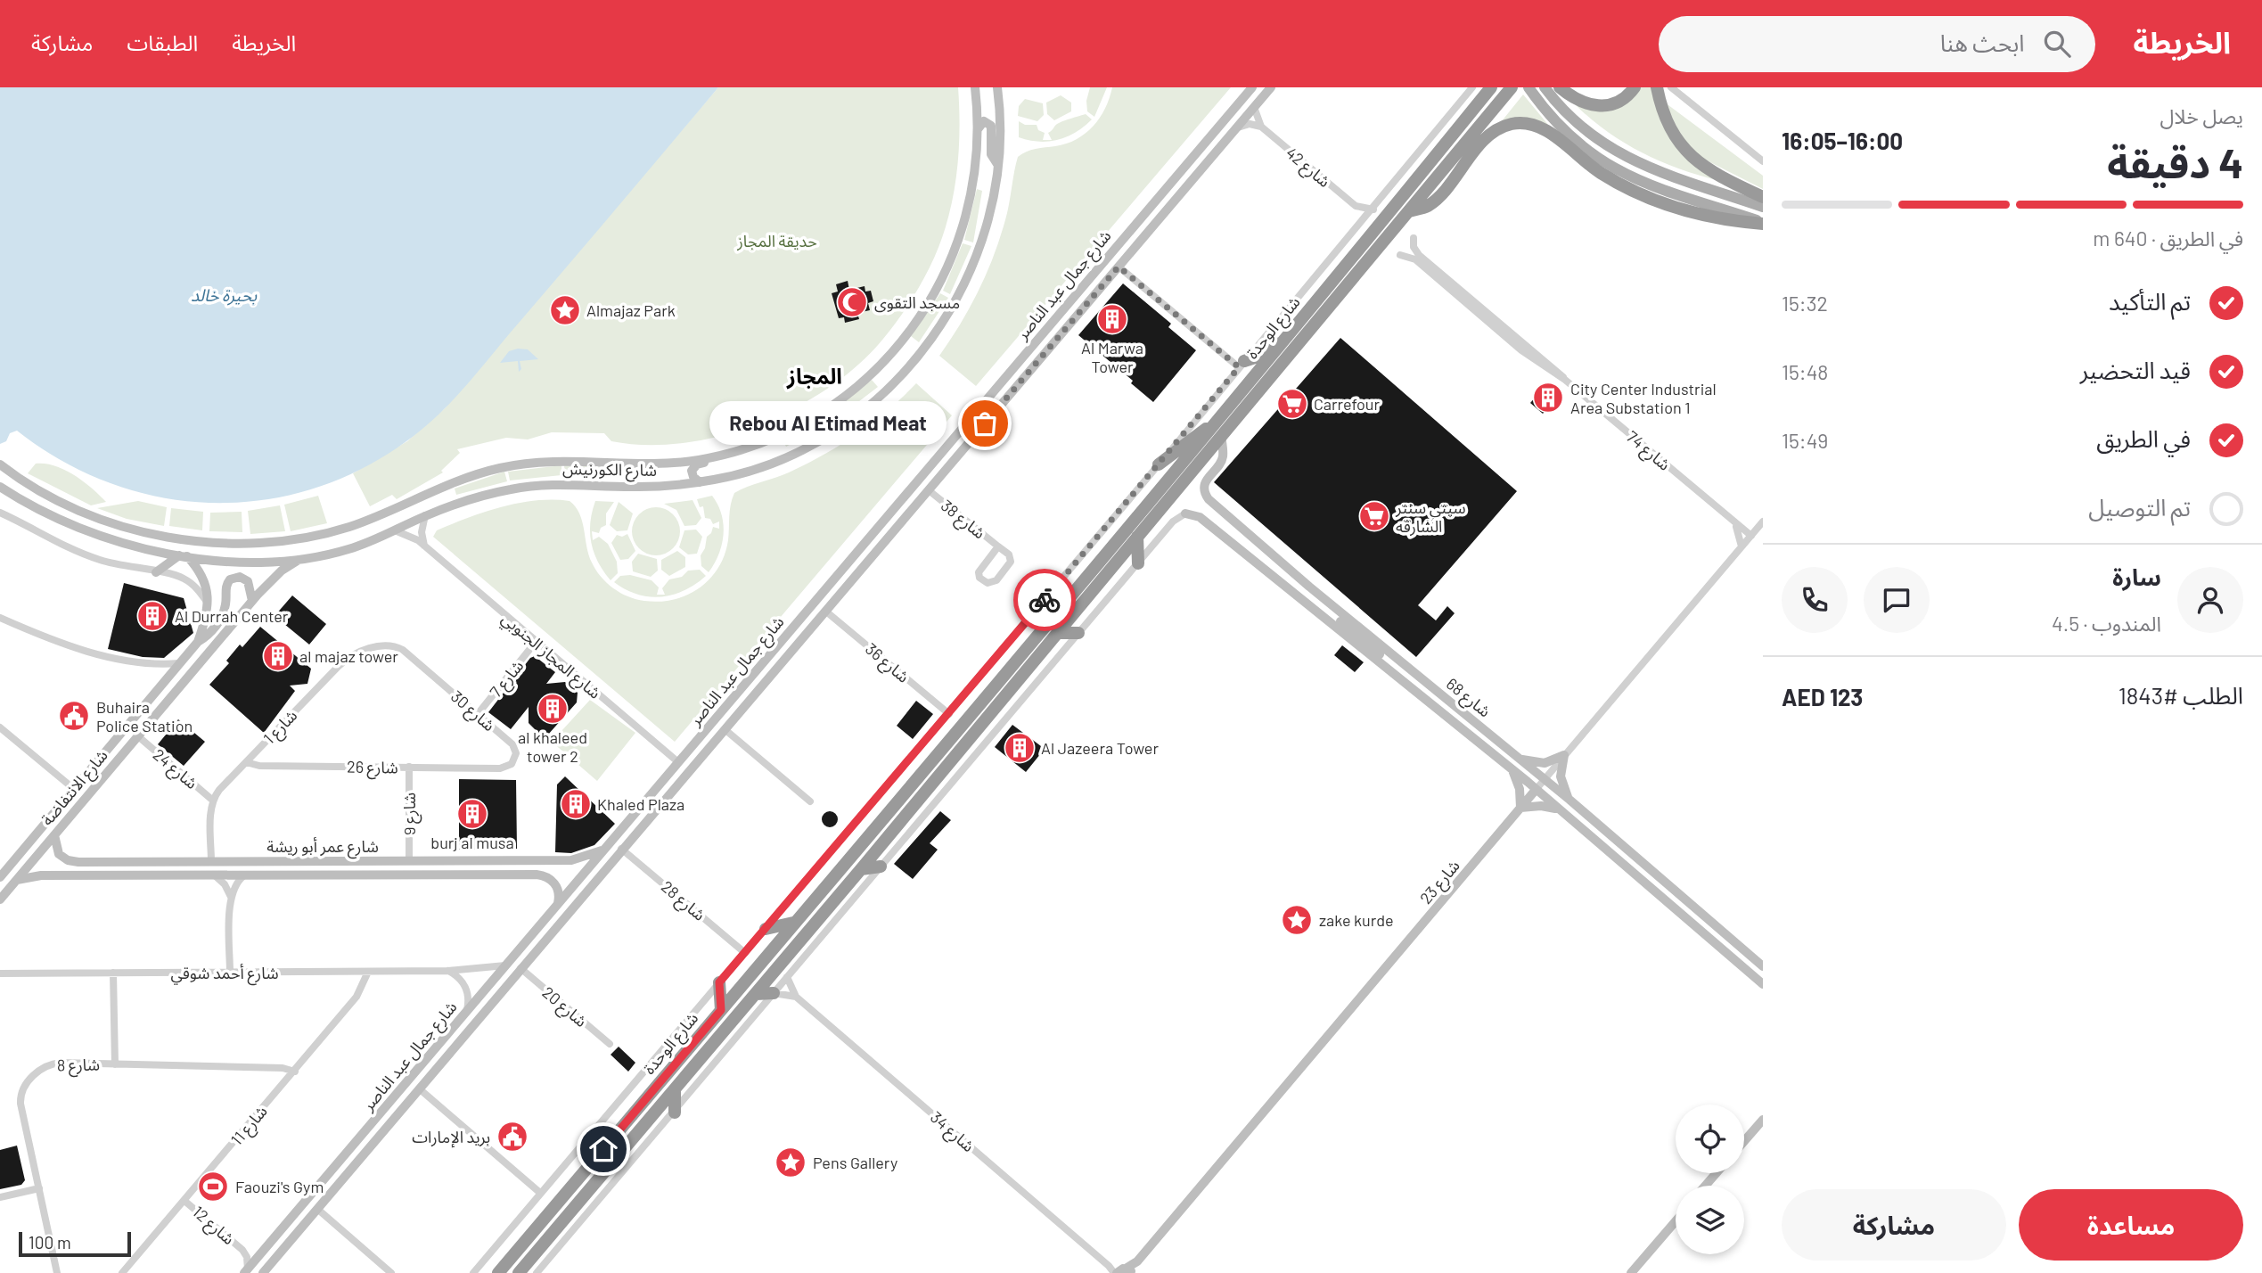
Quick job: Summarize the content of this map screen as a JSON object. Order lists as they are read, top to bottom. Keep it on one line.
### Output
{"streets":{"highway":["شارع الوحدة"],"street":["شارع 42","شارع جمال عبد الناصر","شارع 74","شارع الكورنيش","شارع 38","شارع المجاز الجنوبي","شارع 36","شارع 7","شارع 68","شارع 30","شارع 1","شارع 26","شارع 24","شارع الانتفاضة","شارع 9","شارع عمر أبو ريشة","شارع 23","شارع 28","شارع أحمد شوقي","شارع 20","شارع 8","شارع 11","شارع 34","شارع 12"]},"crossings":[["شارع جمال عبد الناصر","شارع 38"],["شارع جمال عبد الناصر","شارع المجاز الجنوبي"],["شارع جمال عبد الناصر","شارع 36"],["شارع جمال عبد الناصر","شارع عمر أبو ريشة"],["شارع جمال عبد الناصر","شارع 28"],["شارع جمال عبد الناصر","شارع أحمد شوقي"],["شارع جمال عبد الناصر","شارع 20"],["شارع جمال عبد الناصر","شارع 12"],["شارع الوحدة","شارع 68"],["شارع 74","شارع 23"],["شارع الكورنيش","شارع المجاز الجنوبي"],["شارع الكورنيش","شارع الانتفاضة"],["شارع المجاز الجنوبي","شارع 7"],["شارع 7","شارع 30"],["شارع 68","شارع 23"],["شارع 30","شارع 1"],["شارع 30","شارع 26"],["شارع 1","شارع 26"],["شارع 1","شارع 24"],["شارع 26","شارع 9"],["شارع 24","شارع الانتفاضة"],["شارع الانتفاضة","شارع عمر أبو ريشة"],["شارع 9","شارع عمر أبو ريشة"],["شارع 23","شارع 34"],["شارع أحمد شوقي","شارع 11"],["شارع 8","شارع 11"],["شارع 11","شارع 12"]],"districts":["المجاز"],"water":["بحيرة خالد"],"parks":["حديقة المجاز"],"places":{"mosque":["مسجد التقوى"],"place":["Almajaz Park","zake kurde","Pens Gallery"],"building":["Al Marwa Tower","City Center Industrial Area Substation 1","Al Durrah Center","al majaz tower","al khaleed tower 2","Al Jazeera Tower","Khaled Plaza","burj al musa"],"supermarket":["Carrefour","سيتي سنتر الشارقه"],"other":["Rebou Al Etimad Meat"],"public building":["Buhaira Police Station","بريد الإمارات"],"sports":["Faouzi's Gym"]},"scale_bar":"100 m","page":{"header":"الخريطة","search":"ابحث هنا","nav":["الخريطة","الطبقات","مشاركة"],"heading":["4 دقيقة","يصل خلال","16:00–16:05"],"panel":["سارة","المندوب · 4.5","الطلب #1843","AED 123"],"bar":"في الطريق · 640 m","list":[["تم التأكيد","15:32"],["قيد التحضير","15:48"],["في الطريق","15:49"],"تم التوصيل"],"bubble":"Rebou Al Etimad Meat","buttons":["مساعدة","مشاركة"],"scale":"100 m"}}
